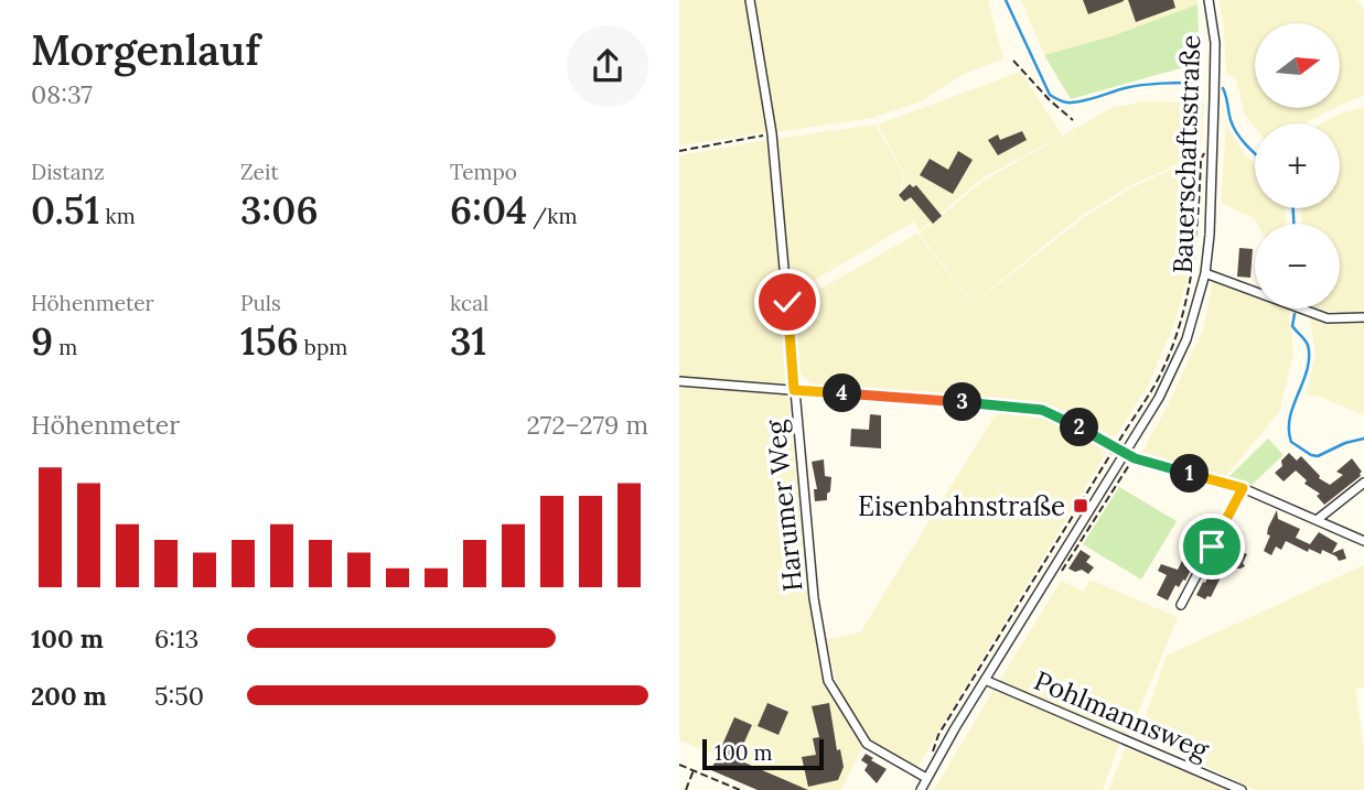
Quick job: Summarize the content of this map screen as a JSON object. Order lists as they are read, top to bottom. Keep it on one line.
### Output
{"streets":{"street":["Bauerschaftsstraße","Harumer Weg","Pohlmannsweg"]},"crossings":[["Bauerschaftsstraße","Harumer Weg"],["Bauerschaftsstraße","Pohlmannsweg"]],"places":{"transit":["Eisenbahnstraße"]},"scale_bar":"100 m","north":"right","page":{"heading":["Morgenlauf","08:37"],"map_buttons":["+","−"],"stats":[["Distanz","0.51 km"],["Zeit","3:06"],["Tempo","6:04 /km"],["Höhenmeter","9 m"],["Puls","156 bpm"],["kcal","31"]],"pins":["4","3","2","1"],"chart":["Höhenmeter","272–279 m"],"list":[{"name":"100 m","note":"6:13"},{"name":"200 m","note":"5:50"}],"scale":"100 m"}}
